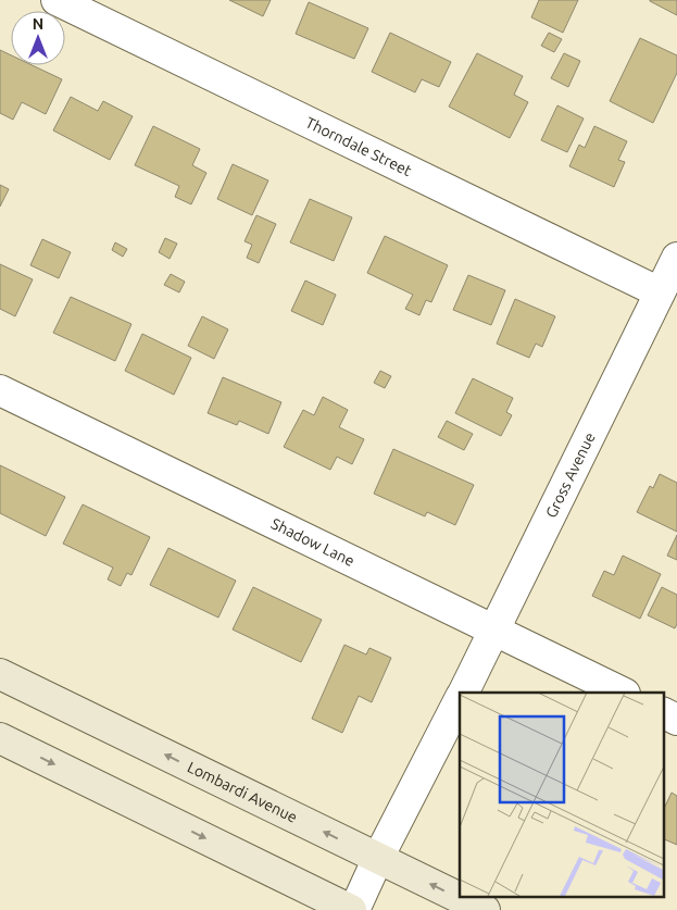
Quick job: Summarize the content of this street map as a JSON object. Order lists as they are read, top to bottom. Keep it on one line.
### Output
{"streets":{"main road":["Lombardi Avenue"],"street":["Thorndale Street","Gross Avenue","Shadow Lane"]},"crossings":[["Thorndale Street","Gross Avenue"],["Gross Avenue","Shadow Lane"],["Gross Avenue","Lombardi Avenue"]],"north":"top"}
